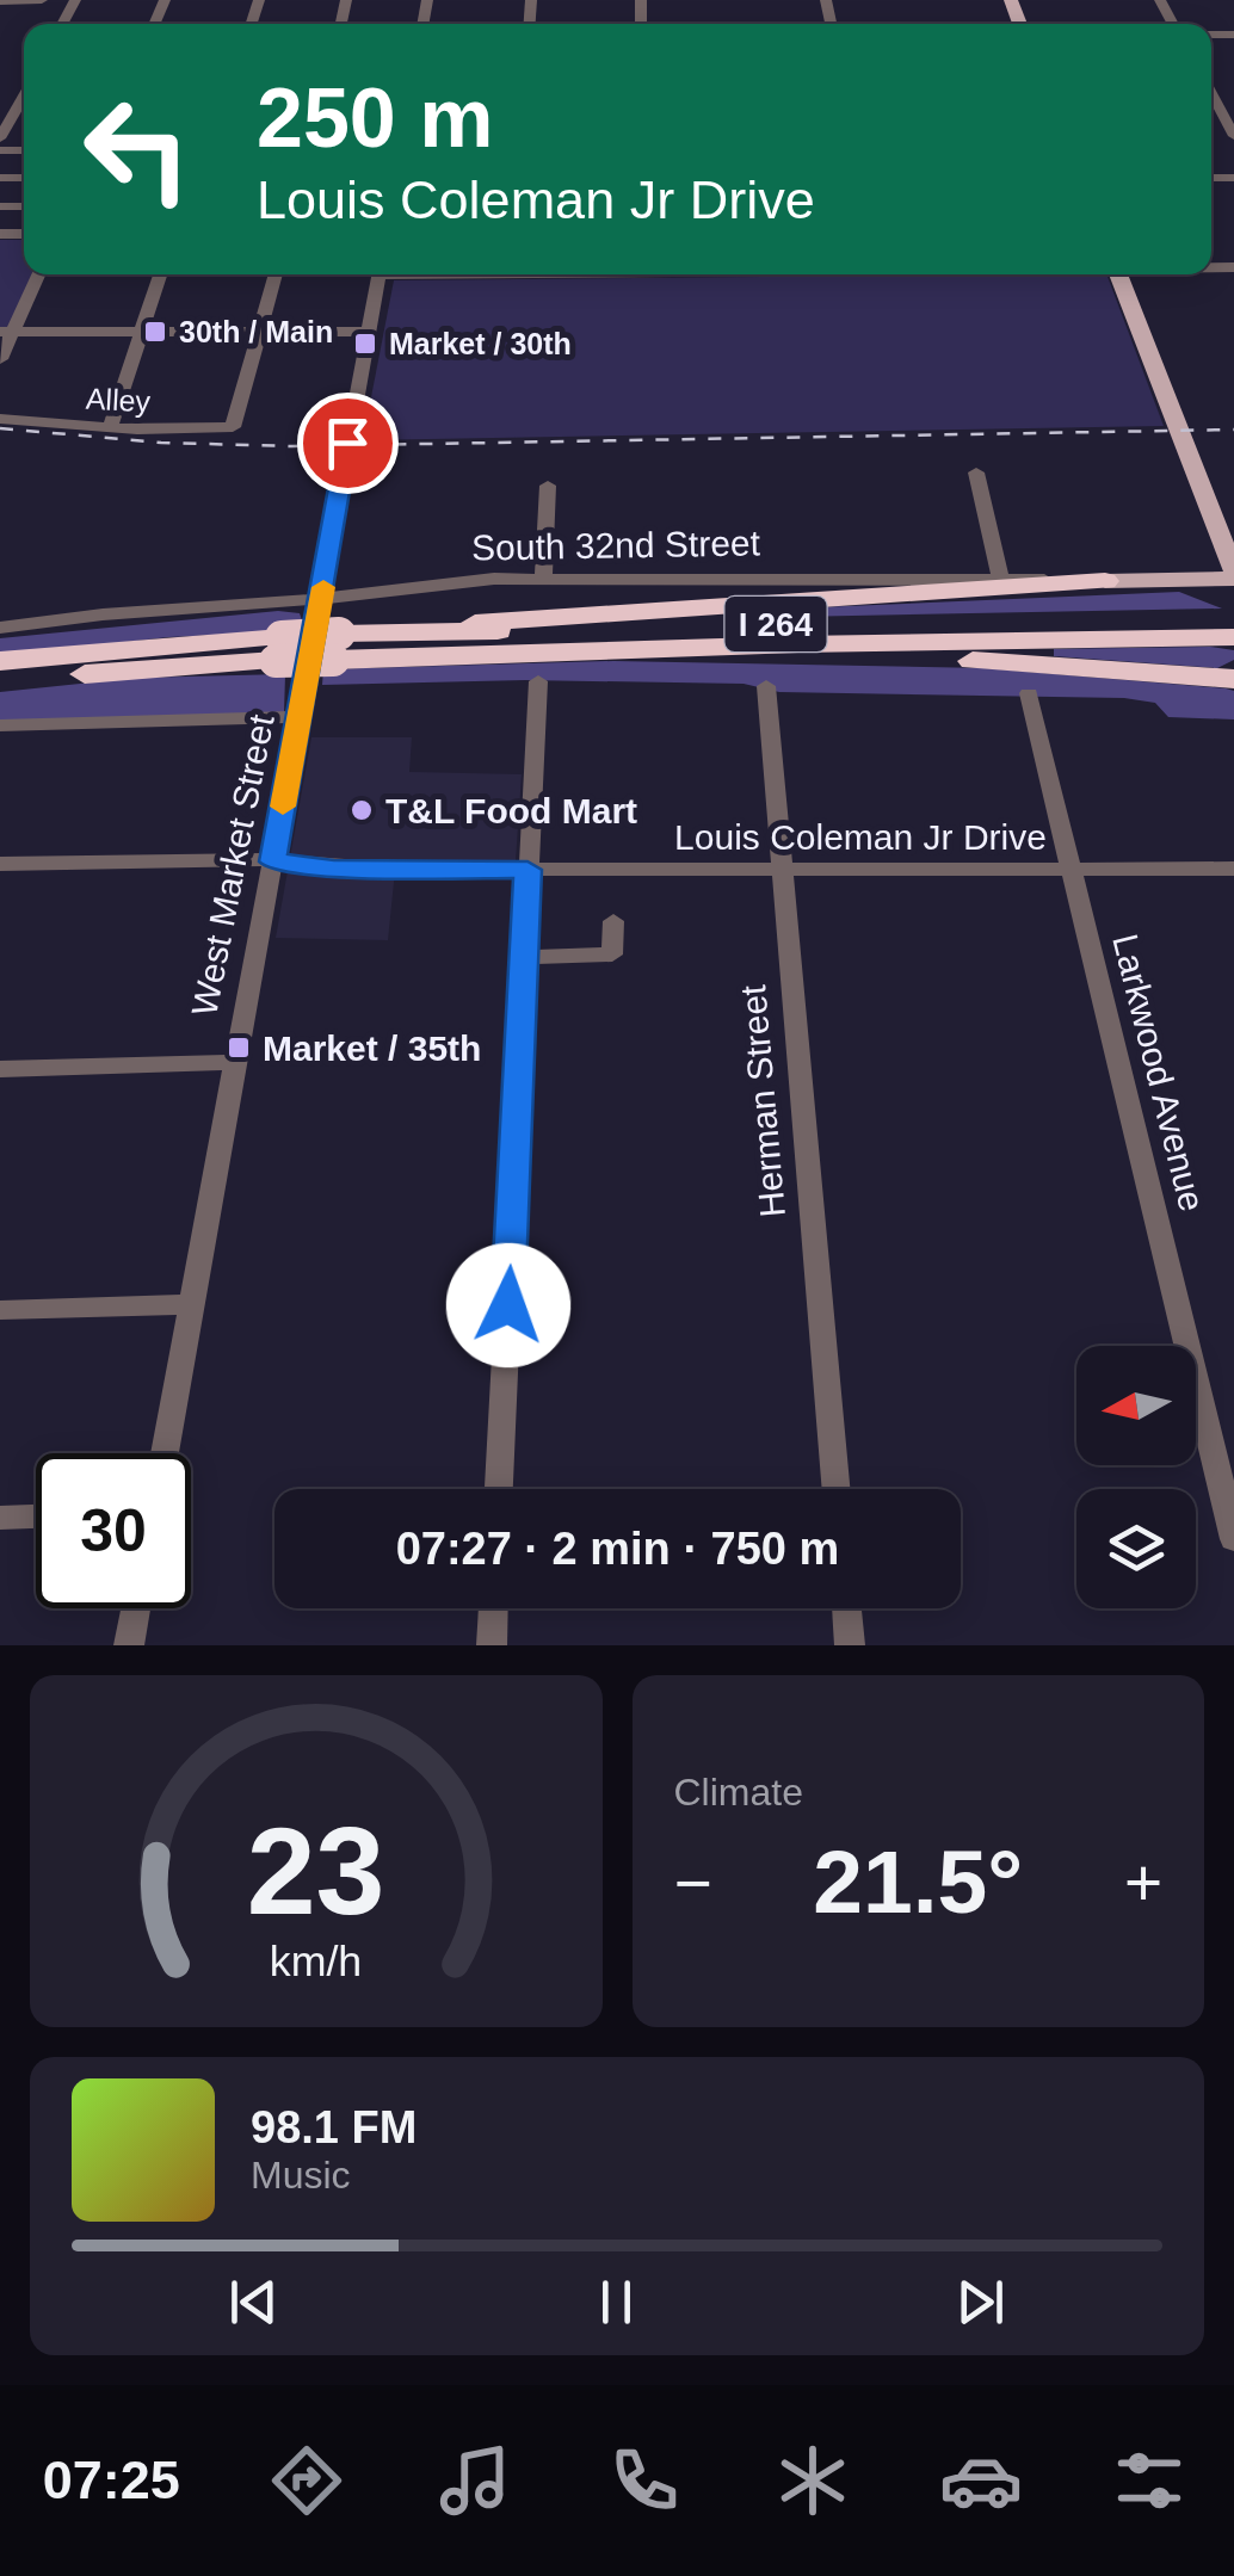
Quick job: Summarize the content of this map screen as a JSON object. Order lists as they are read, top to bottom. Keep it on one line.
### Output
{"streets":{"highway":["I 264"],"main road":["South 32nd Street"],"street":["Alley","Louis Coleman Jr Drive","West Market Street","Larkwood Avenue","Herman Street"]},"crossings":[["South 32nd Street","West Market Street"],["Louis Coleman Jr Drive","West Market Street"],["Louis Coleman Jr Drive","Larkwood Avenue"],["Louis Coleman Jr Drive","Herman Street"]],"places":{"transit":["30th / Main","Market / 30th","Market / 35th"],"other":["T&L Food Mart"]},"north":"left","page":{"turn":["250 m","Louis Coleman Jr Drive"],"limit":"30","trip":"07:27 · 2 min · 750 m","tile":"Climate","heat":["−","21.5°","+"],"song":["98.1 FM","Music"],"tabs":"07:25","gauge":["23","km/h"]}}
